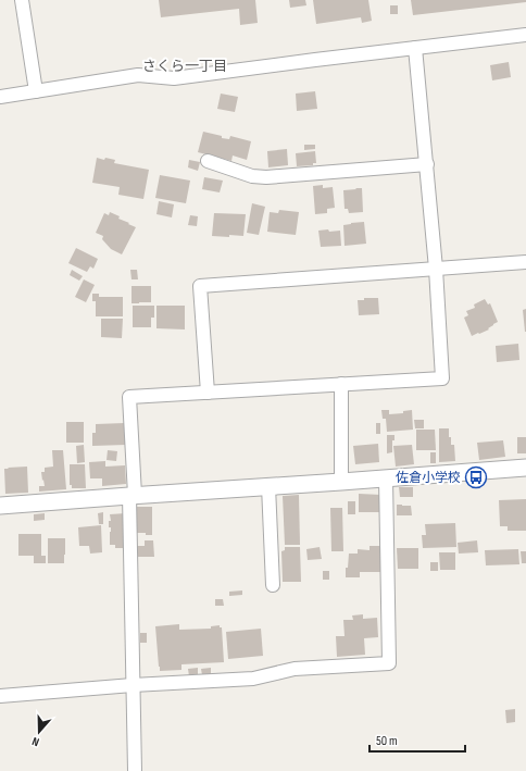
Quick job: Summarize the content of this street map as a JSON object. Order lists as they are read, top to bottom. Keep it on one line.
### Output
{"districts":["さくら一丁目"],"places":{"bus stop":["佐倉小学校"]},"scale_bar":"50 m","north":"bottom"}
